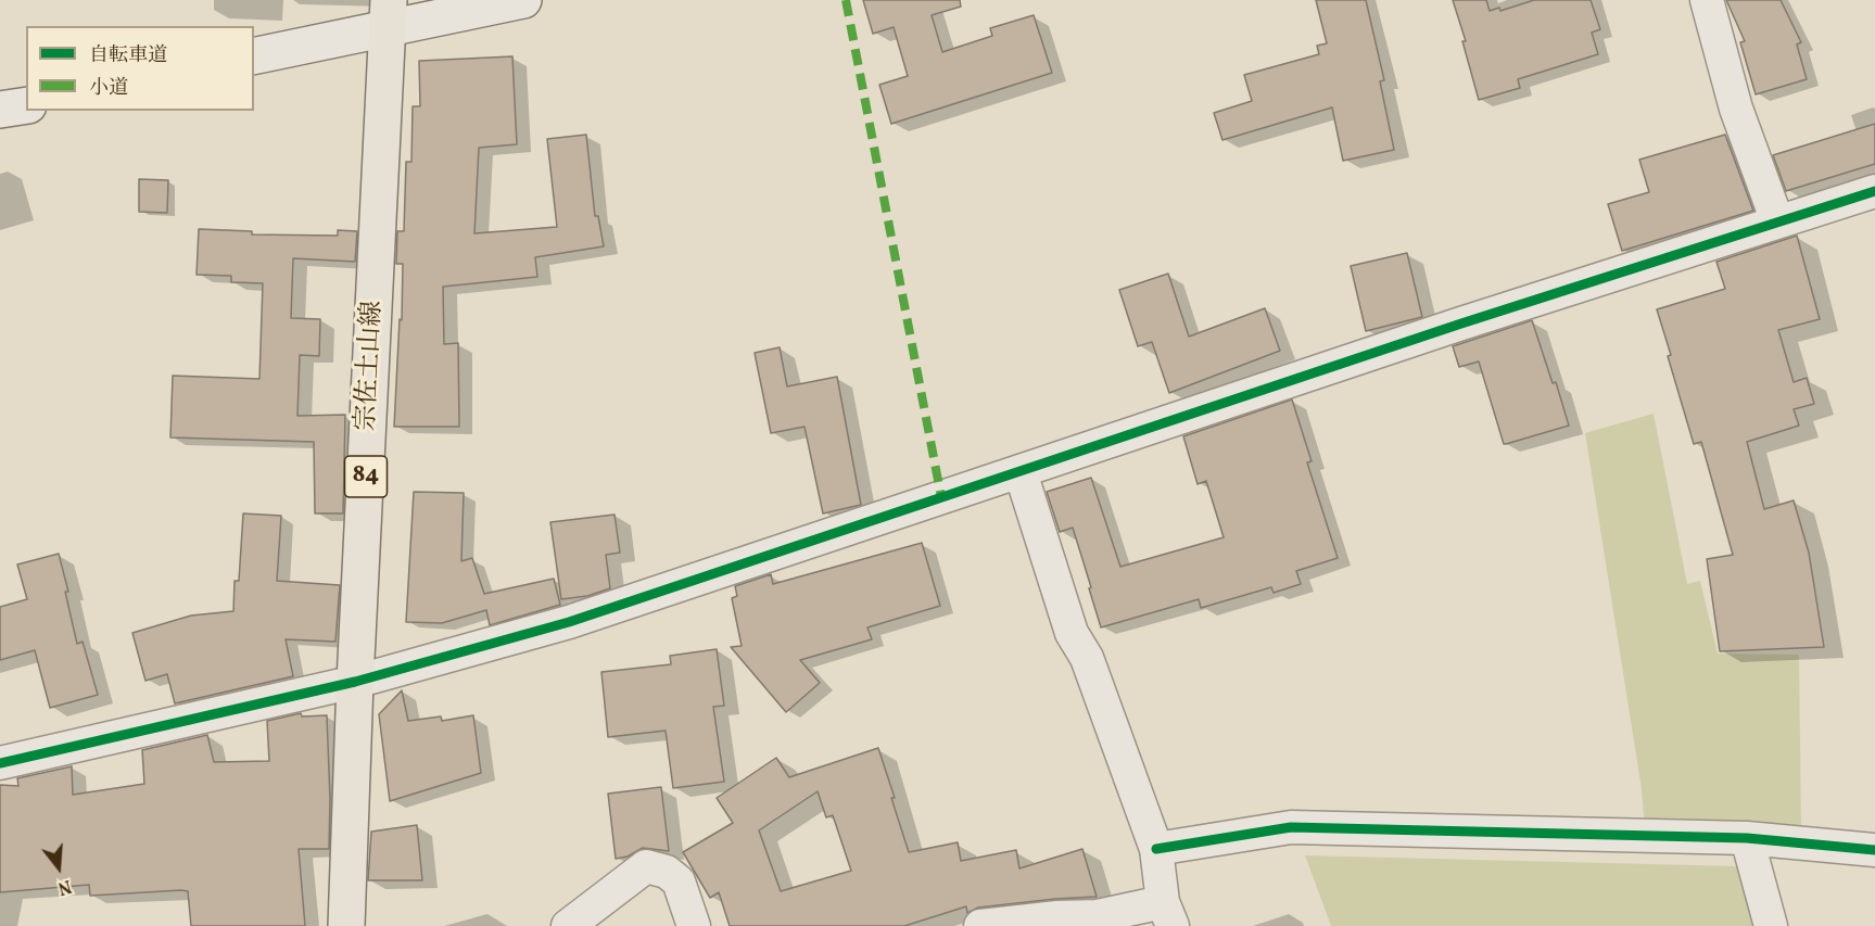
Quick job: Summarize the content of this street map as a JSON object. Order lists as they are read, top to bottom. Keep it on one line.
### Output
{"streets":{"main road":["宗佐土山線","84"]},"legend":["自転車道","小道"],"north":"bottom"}
